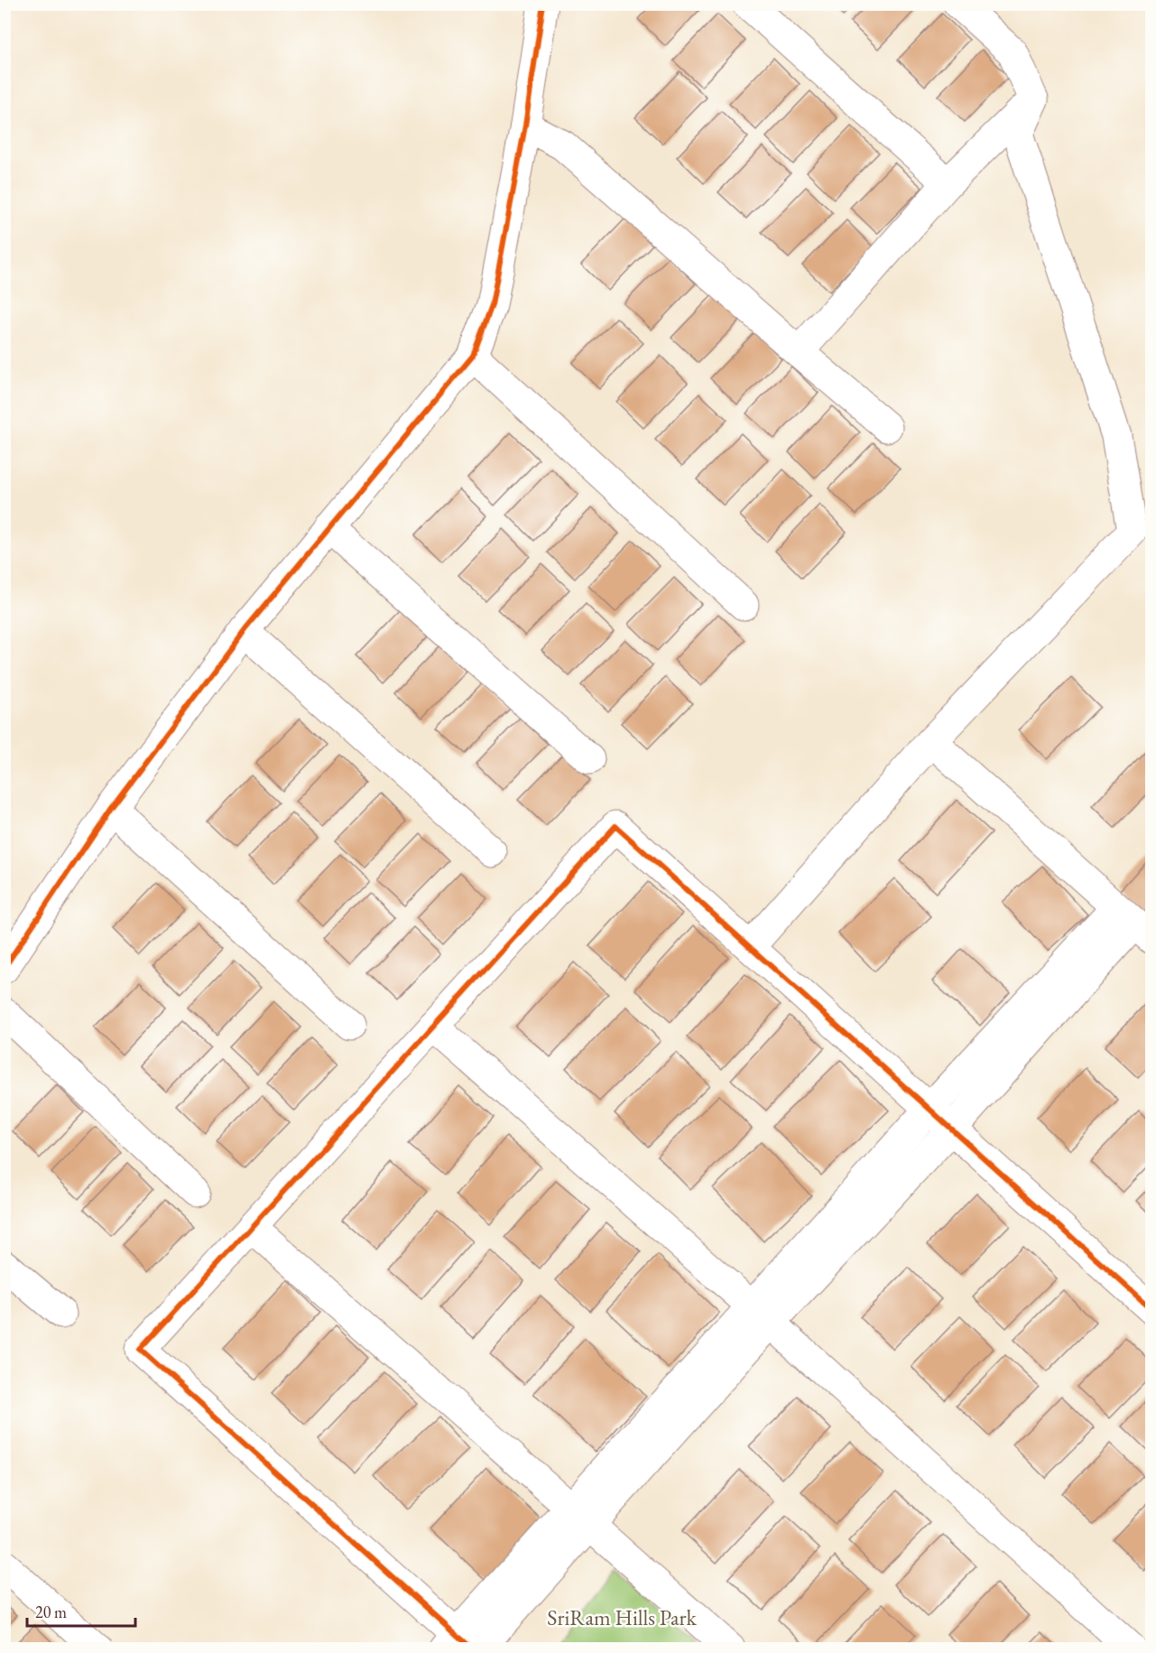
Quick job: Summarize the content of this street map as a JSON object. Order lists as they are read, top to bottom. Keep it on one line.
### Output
{"parks":["SriRam Hills Park"],"scale_bar":"20 m"}
